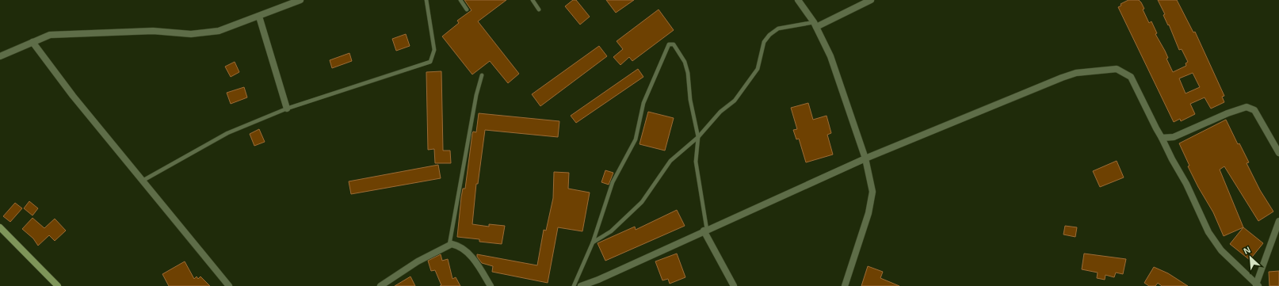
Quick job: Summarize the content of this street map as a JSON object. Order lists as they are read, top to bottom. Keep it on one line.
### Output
{"north":"top left"}
